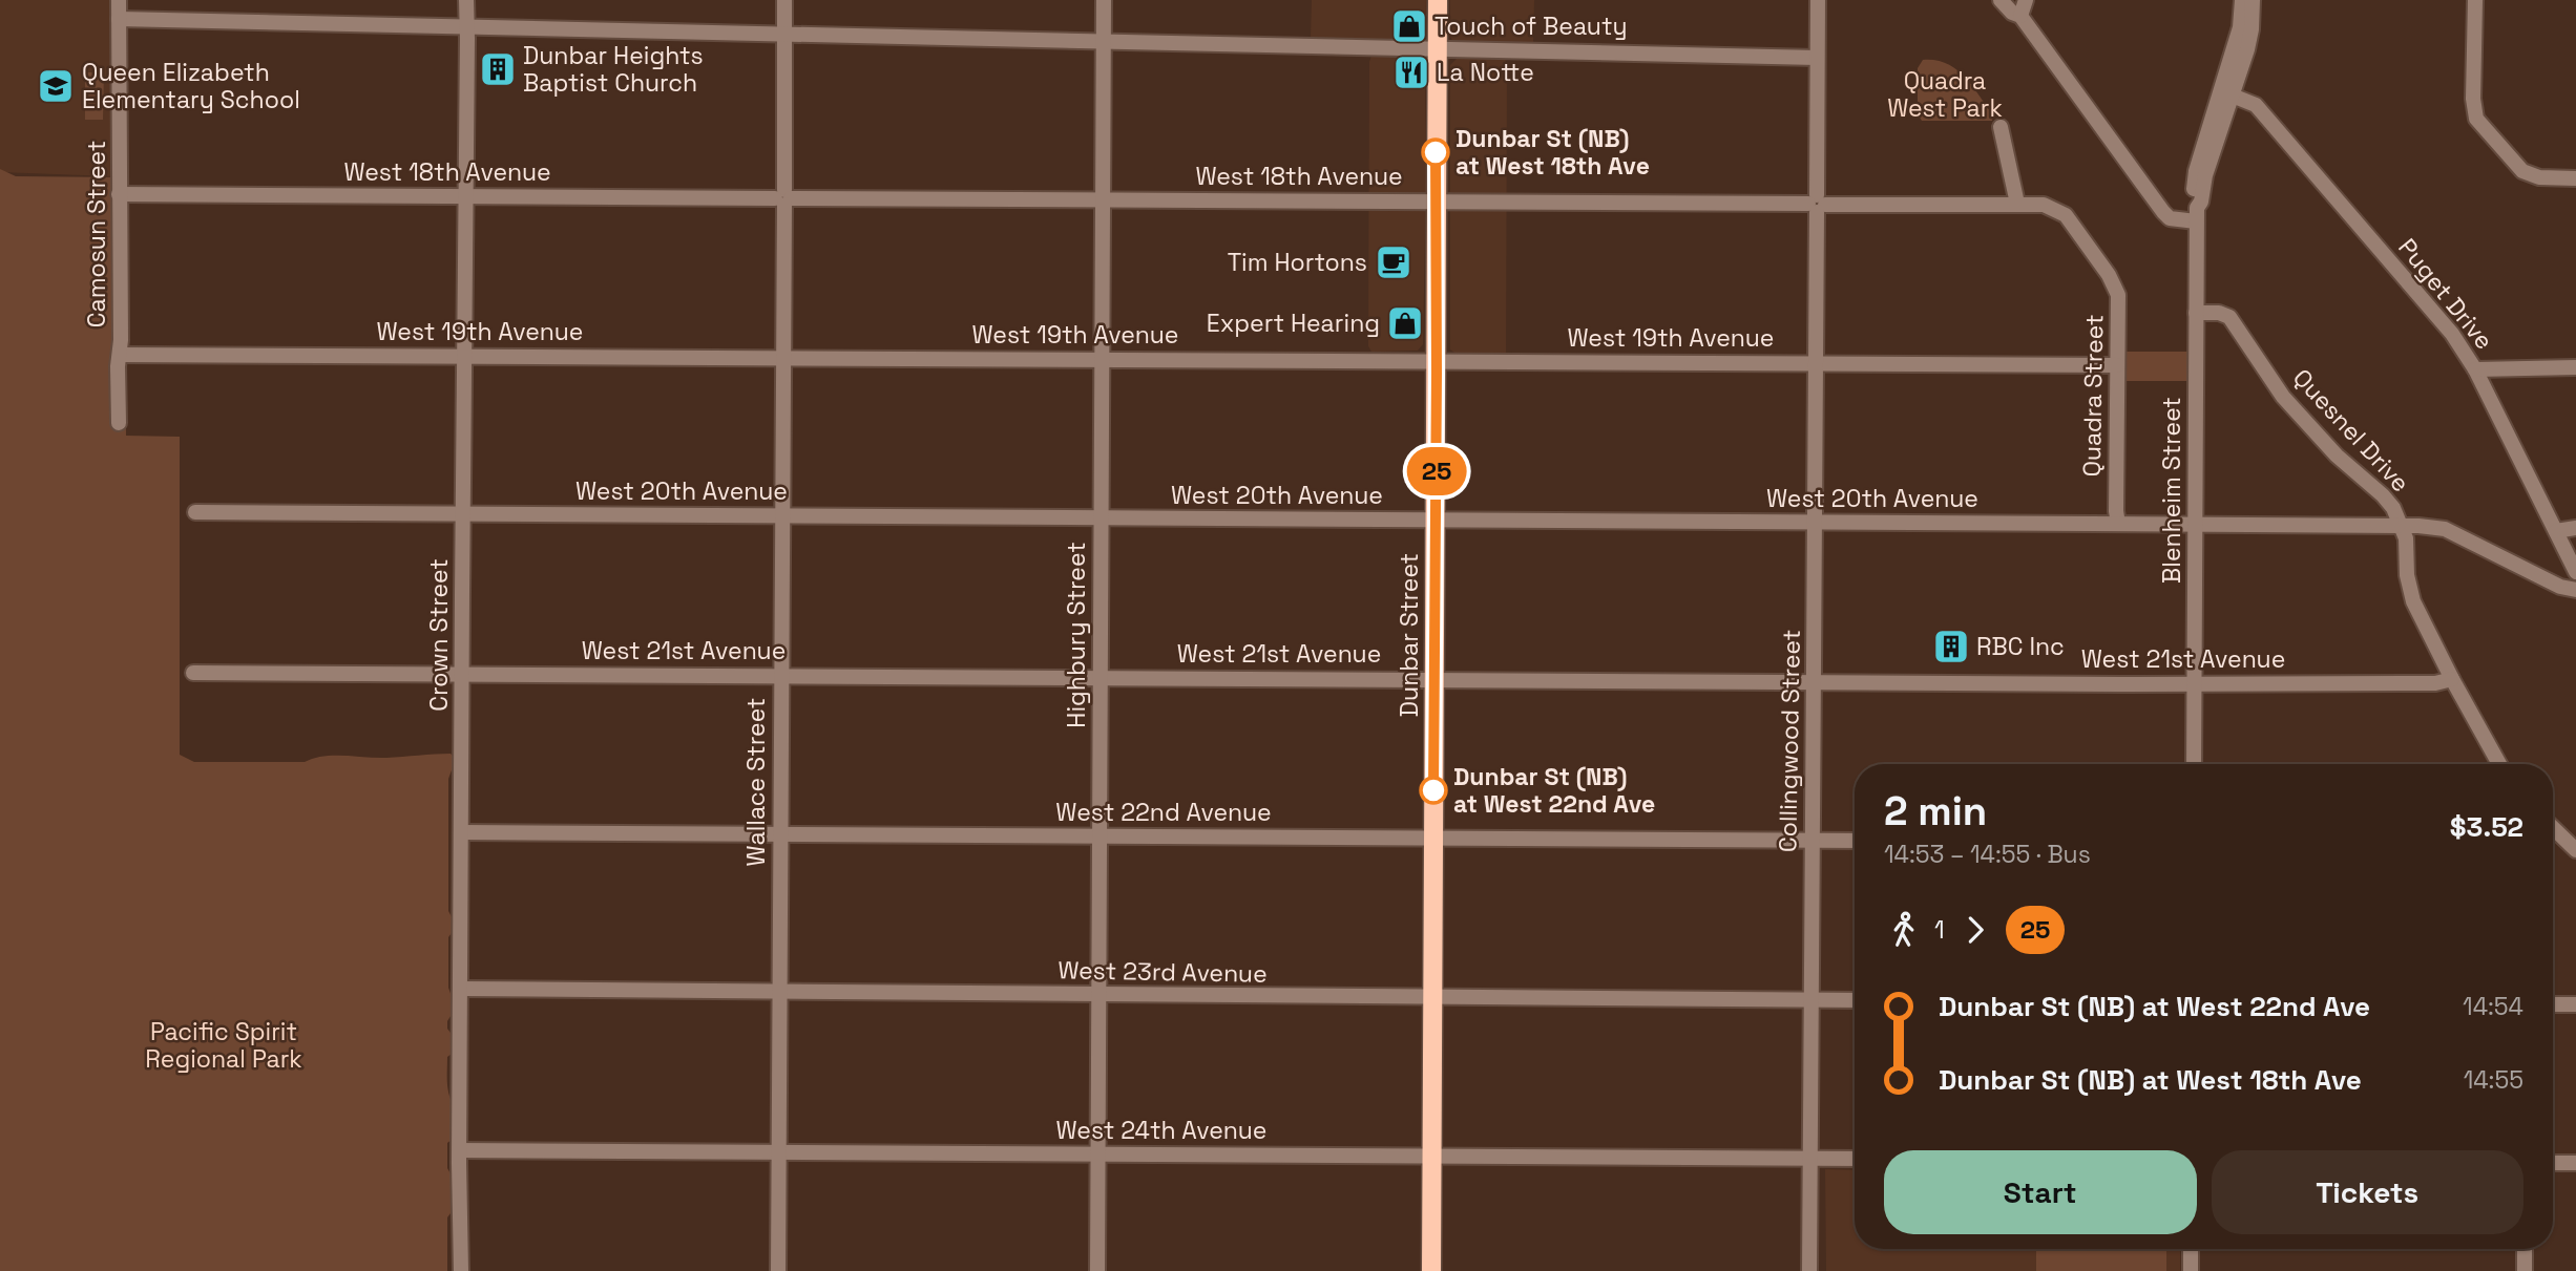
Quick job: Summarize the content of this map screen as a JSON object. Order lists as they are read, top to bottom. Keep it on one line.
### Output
{"streets":{"main road":["Dunbar Street"],"street":["West 18th Avenue","Camosun Street","Puget Drive","West 19th Avenue","Quadra Street","Quesnel Drive","Blenheim Street","West 20th Avenue","Crown Street","Highbury Street","West 21st Avenue","Collingwood Street","Wallace Street","West 22nd Avenue","West 23rd Avenue","West 24th Avenue"]},"crossings":[["West 18th Avenue","Camosun Street"],["West 18th Avenue","Quadra Street"],["West 18th Avenue","Crown Street"],["West 18th Avenue","Highbury Street"],["West 18th Avenue","Dunbar Street"],["West 18th Avenue","Collingwood Street"],["West 18th Avenue","Wallace Street"],["Camosun Street","West 19th Avenue"],["Puget Drive","Blenheim Street"],["West 19th Avenue","Quadra Street"],["West 19th Avenue","Crown Street"],["West 19th Avenue","Highbury Street"],["West 19th Avenue","Dunbar Street"],["West 19th Avenue","Collingwood Street"],["West 19th Avenue","Wallace Street"],["Quadra Street","West 20th Avenue"],["Quesnel Drive","Blenheim Street"],["Quesnel Drive","West 20th Avenue"],["Quesnel Drive","West 21st Avenue"],["Blenheim Street","West 20th Avenue"],["Blenheim Street","West 21st Avenue"],["West 20th Avenue","Crown Street"],["West 20th Avenue","Highbury Street"],["West 20th Avenue","Dunbar Street"],["West 20th Avenue","Collingwood Street"],["West 20th Avenue","Wallace Street"],["Crown Street","West 21st Avenue"],["Crown Street","West 22nd Avenue"],["Crown Street","West 23rd Avenue"],["Crown Street","West 24th Avenue"],["Highbury Street","West 21st Avenue"],["Highbury Street","West 22nd Avenue"],["Highbury Street","West 23rd Avenue"],["Highbury Street","West 24th Avenue"],["Dunbar Street","West 21st Avenue"],["Dunbar Street","West 22nd Avenue"],["Dunbar Street","West 23rd Avenue"],["Dunbar Street","West 24th Avenue"],["West 21st Avenue","Collingwood Street"],["West 21st Avenue","Wallace Street"],["Collingwood Street","West 22nd Avenue"],["Collingwood Street","West 23rd Avenue"],["Collingwood Street","West 24th Avenue"],["Wallace Street","West 22nd Avenue"],["Wallace Street","West 23rd Avenue"],["Wallace Street","West 24th Avenue"]],"parks":["Quadra West Park","Pacific Spirit Regional Park"],"places":{"shop":["Touch of Beauty","Expert Hearing"],"building":["Dunbar Heights Baptist Church","RBC Inc"],"restaurant":["La Notte"],"school or university":["Queen Elizabeth Elementary School"],"other":["Dunbar St (NB) at West 18th Ave","Dunbar St (NB) at West 22nd Ave"],"cafe":["Tim Hortons"]},"lines":["bus line 25"],"page":{"on_map":"25","heading":["2 min","14:53 – 14:55 · Bus","$3.52"],"legs":["1","25"],"list":[{"name":"Dunbar St (NB) at West 22nd Ave","value":"14:54"},{"name":"Dunbar St (NB) at West 18th Ave","value":"14:55"}],"buttons":["Start","Tickets"]}}
